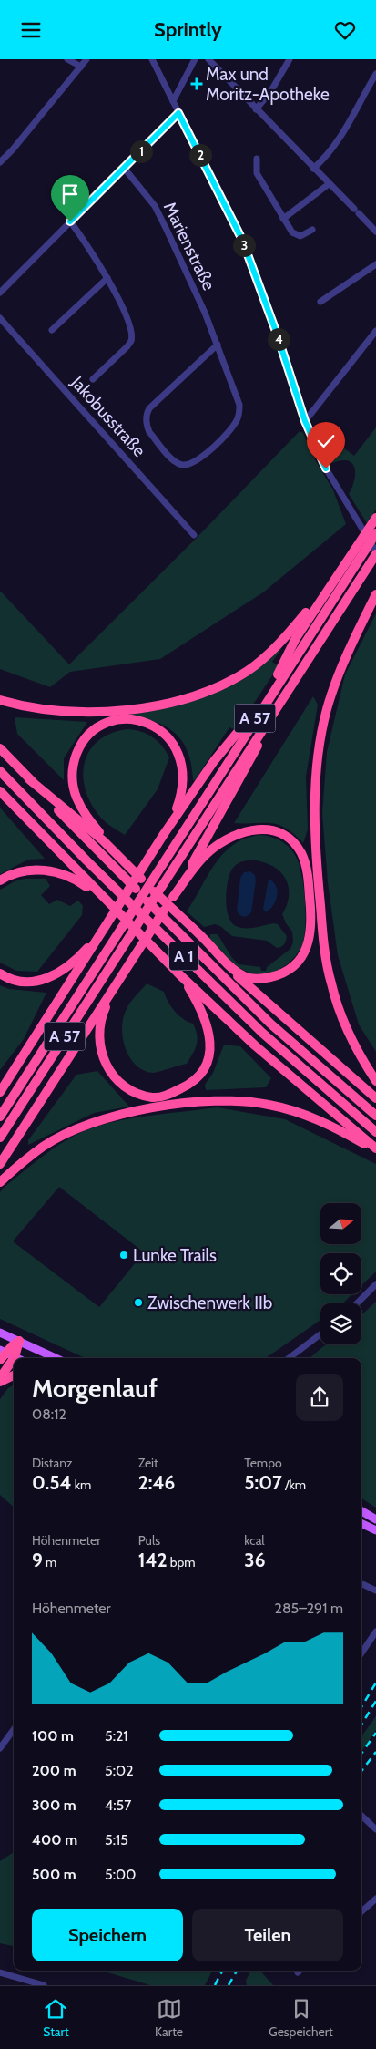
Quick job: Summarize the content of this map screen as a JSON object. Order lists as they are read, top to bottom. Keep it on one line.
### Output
{"streets":{"highway":["A 57","A 1"],"street":["Marienstraße","Jakobusstraße"]},"places":{"health":["Max und Moritz-Apotheke"],"other":["Lunke Trails","Zwischenwerk IIb"]},"north":"right","page":{"header":"Sprintly","pins":["1","2","3","4"],"heading":["Morgenlauf","08:12"],"stats":[["Distanz","0.54 km"],["Zeit","2:46"],["Tempo","5:07 /km"],["Höhenmeter","9 m"],["Puls","142 bpm"],["kcal","36"]],"chart":["Höhenmeter","285–291 m"],"list":[{"name":"100 m","note":"5:21"},{"name":"200 m","note":"5:02"},{"name":"300 m","note":"4:57"},{"name":"400 m","note":"5:15"},{"name":"500 m","note":"5:00"}],"buttons":["Speichern","Teilen"],"tabs":["Start","Karte","Gespeichert"]}}
